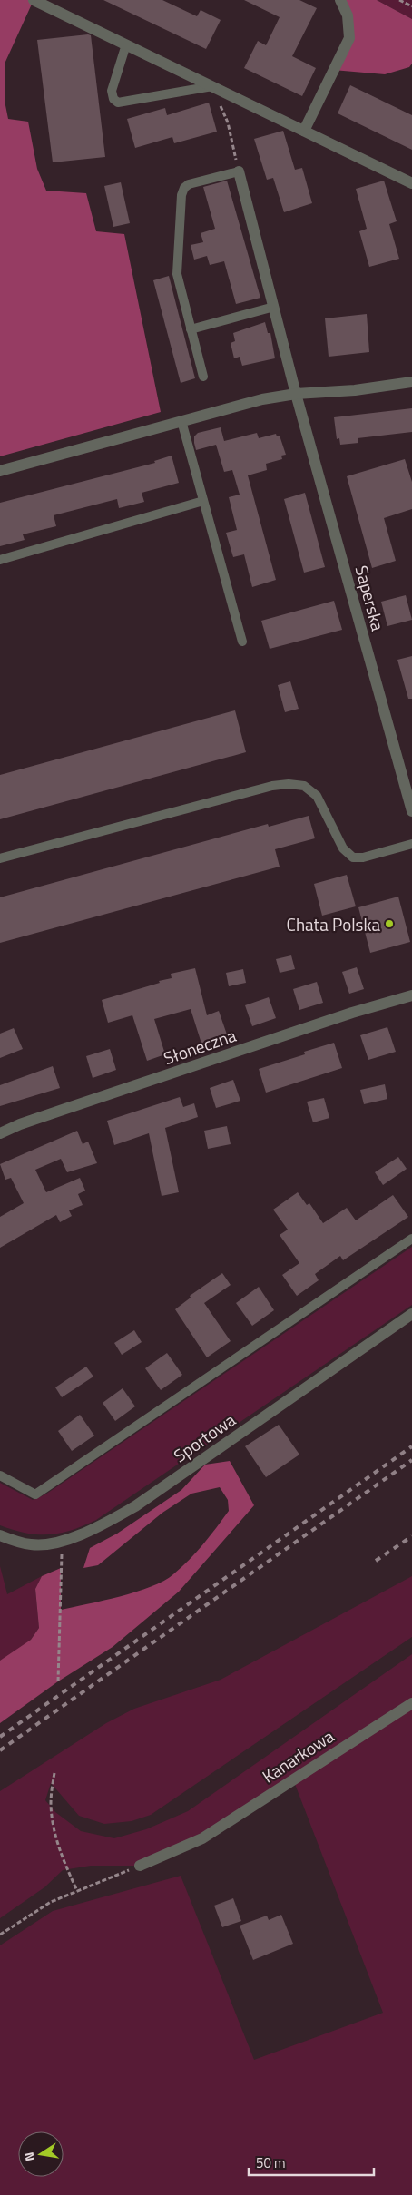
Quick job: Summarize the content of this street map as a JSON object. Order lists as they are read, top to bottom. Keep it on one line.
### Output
{"streets":{"street":["Saperska","Słoneczna","Sportowa","Kanarkowa"]},"places":["Chata Polska"],"scale_bar":"50 m","north":"left"}
